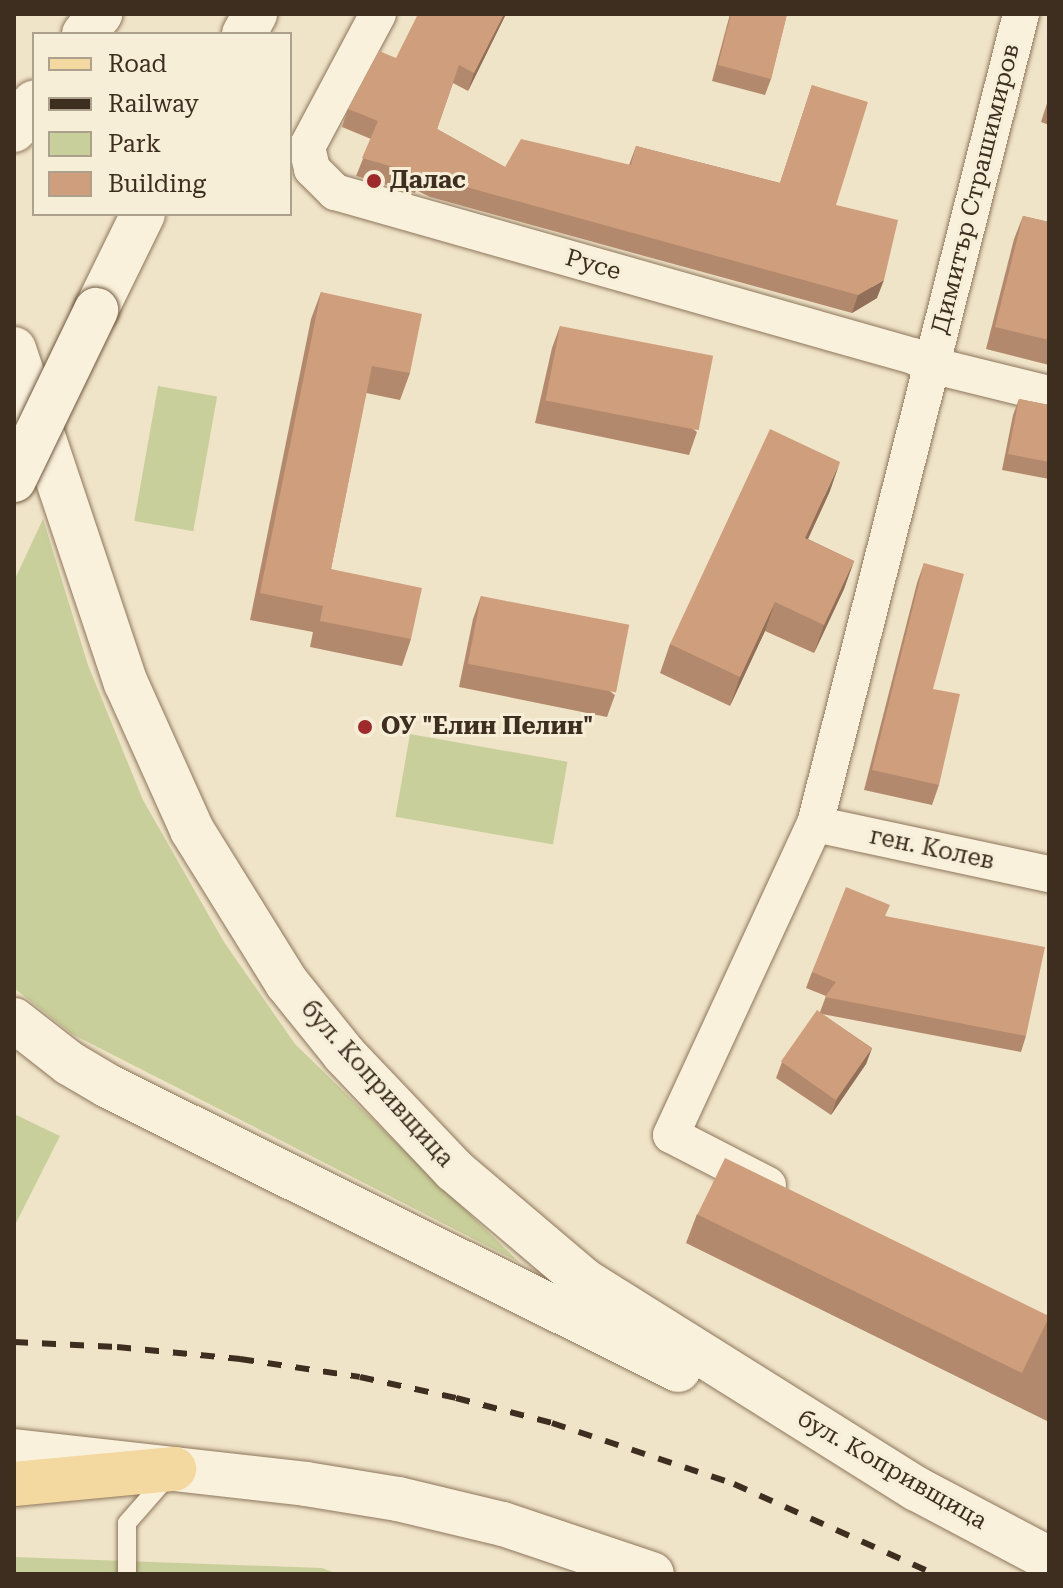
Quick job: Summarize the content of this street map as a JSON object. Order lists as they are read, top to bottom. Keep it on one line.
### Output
{"streets":{"main road":["бул. Копривщица"],"street":["Димитър Страшимиров","Русе","ген. Колев"]},"crossings":[["Димитър Страшимиров","Русе"],["Димитър Страшимиров","ген. Колев"]],"places":["Далас","ОУ \"Елин Пелин\""],"legend":["Road","Railway","Park","Building"]}
